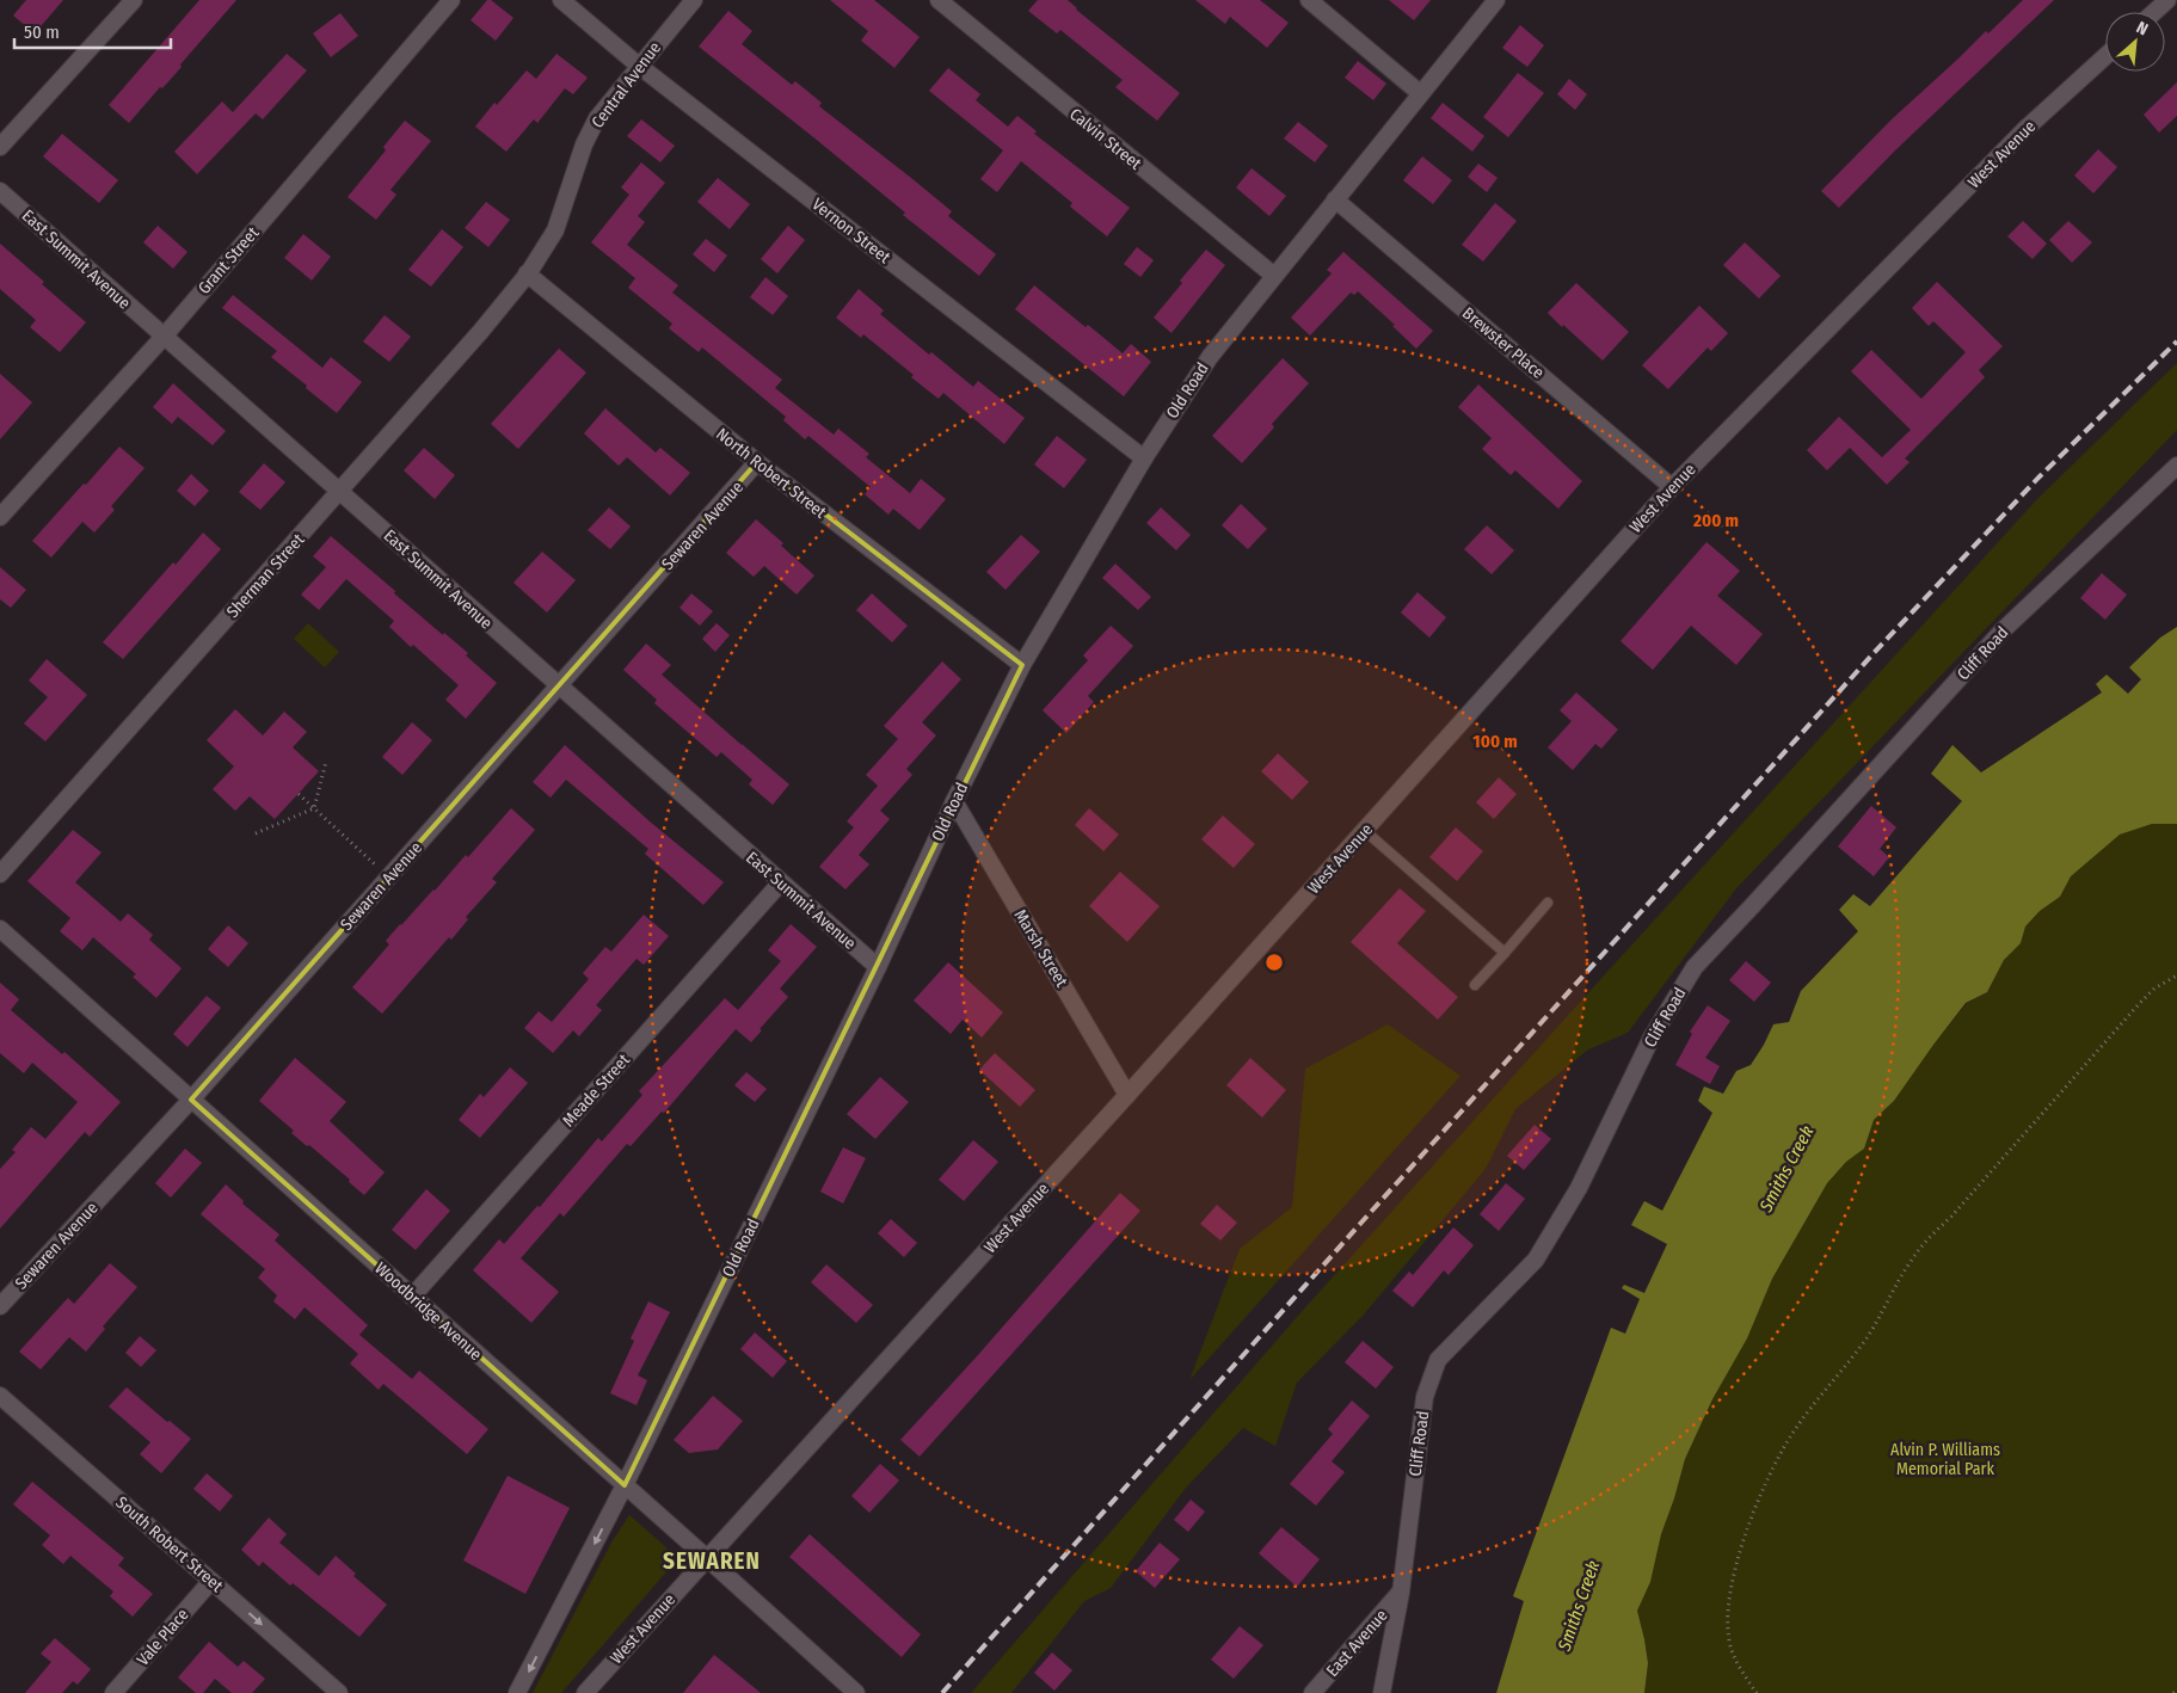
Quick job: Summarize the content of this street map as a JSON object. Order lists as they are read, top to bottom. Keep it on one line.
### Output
{"streets":{"street":["Central Avenue","Calvin Street","West Avenue","Vernon Street","East Summit Avenue","Grant Street","Brewster Place","Old Road","North Robert Street","Sewaren Avenue","Sherman Street","Cliff Road","Marsh Street","Meade Street","Woodbridge Avenue","South Robert Street","Vale Place","East Avenue"]},"crossings":[["Central Avenue","Vernon Street"],["Central Avenue","North Robert Street"],["Central Avenue","Sherman Street"],["Calvin Street","Old Road"],["West Avenue","Brewster Place"],["West Avenue","Marsh Street"],["West Avenue","Woodbridge Avenue"],["Vernon Street","Old Road"],["East Summit Avenue","Grant Street"],["East Summit Avenue","Old Road"],["East Summit Avenue","Sewaren Avenue"],["East Summit Avenue","Sherman Street"],["East Summit Avenue","Meade Street"],["Brewster Place","Old Road"],["Old Road","North Robert Street"],["Old Road","Marsh Street"],["Old Road","Woodbridge Avenue"],["North Robert Street","Sewaren Avenue"],["North Robert Street","Sherman Street"],["Sewaren Avenue","Woodbridge Avenue"],["Cliff Road","East Avenue"],["Meade Street","Woodbridge Avenue"],["South Robert Street","Vale Place"]],"one_way":["South Robert Street"],"districts":["SEWAREN"],"water":["Smiths Creek"],"parks":["Alvin P. Williams Memorial Park"],"scale_bar":"50 m","north":"top right","rings":["200 m","100 m"]}
